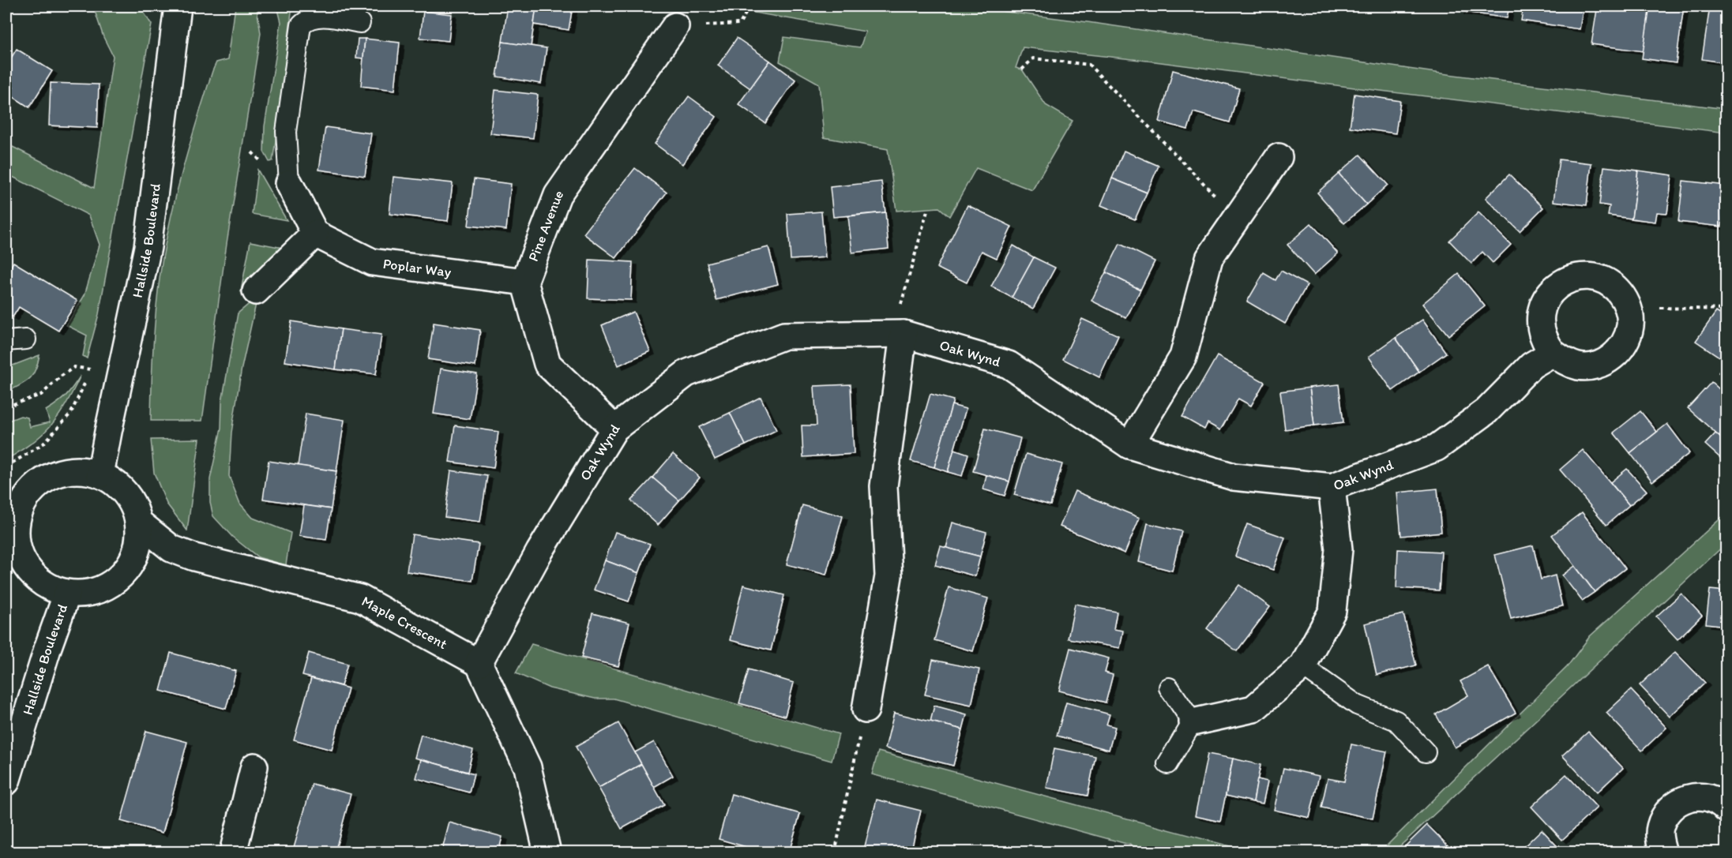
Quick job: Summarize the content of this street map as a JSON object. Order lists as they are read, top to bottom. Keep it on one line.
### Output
{"streets":{"street":["Pine Avenue","Hallside Boulevard","Poplar Way","Oak Wynd","Maple Crescent"]},"crossings":[["Pine Avenue","Poplar Way"],["Hallside Boulevard","Maple Crescent"],["Oak Wynd","Maple Crescent"]]}
